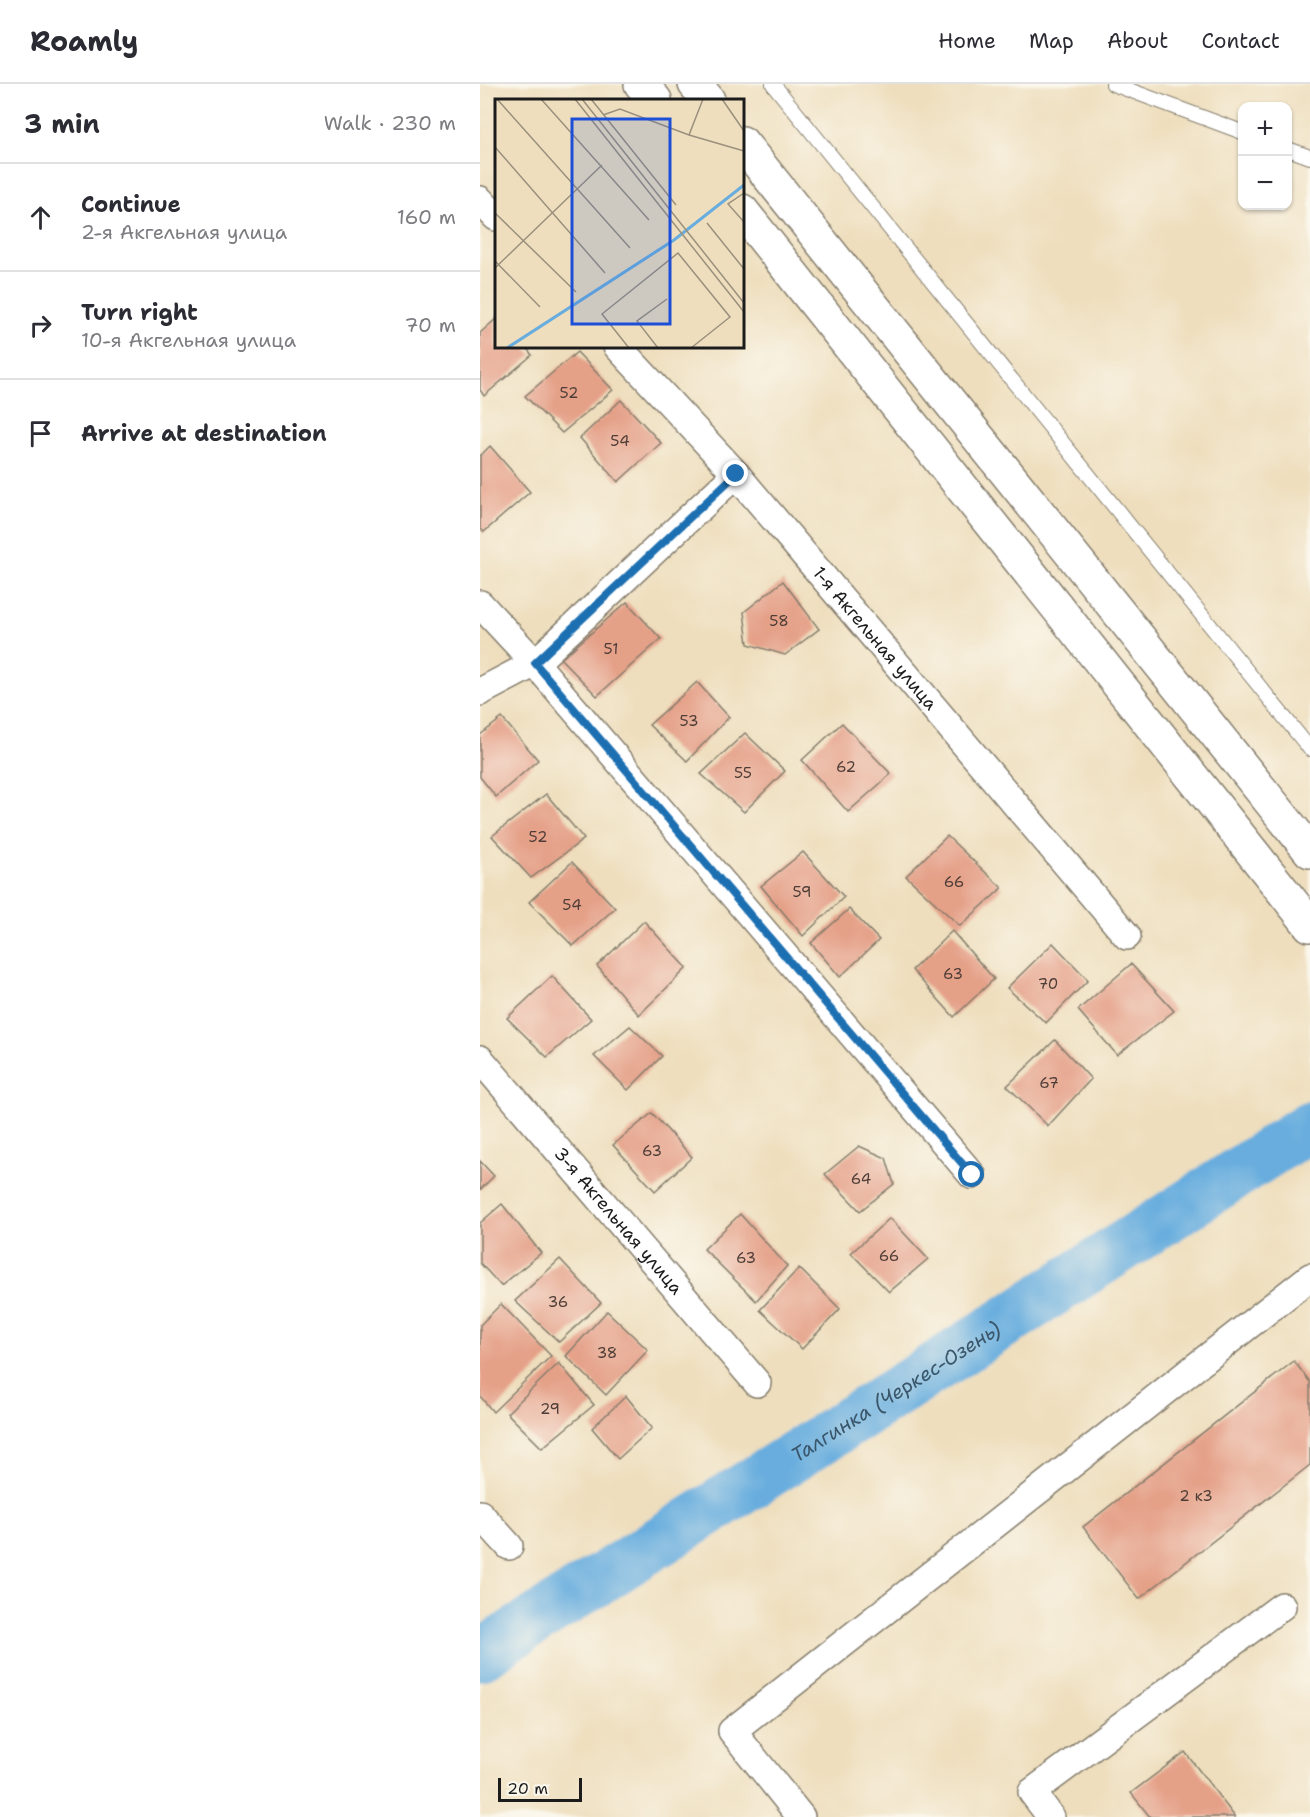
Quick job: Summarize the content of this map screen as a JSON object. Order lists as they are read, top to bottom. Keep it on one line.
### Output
{"streets":{"street":["1-я Акгельная улица","3-я Акгельная улица"]},"water":["Талгинка (Черкес-Озень)"],"house_numbers":["52","54","58","51","53","62","55","52","66","59","54","63","70","67","63","64","66","63","36","38","29","2 к3"],"scale_bar":"20 m","page":{"header":"Roamly","nav":["Home","Map","About","Contact"],"heading":["3 min","Walk · 230 m"],"map_buttons":["+","−"],"list":[["Continue","2-я Акгельная улица","160 m"],["Turn right","10-я Акгельная улица","70 m"],"Arrive at destination"],"scale":"20 m"}}
